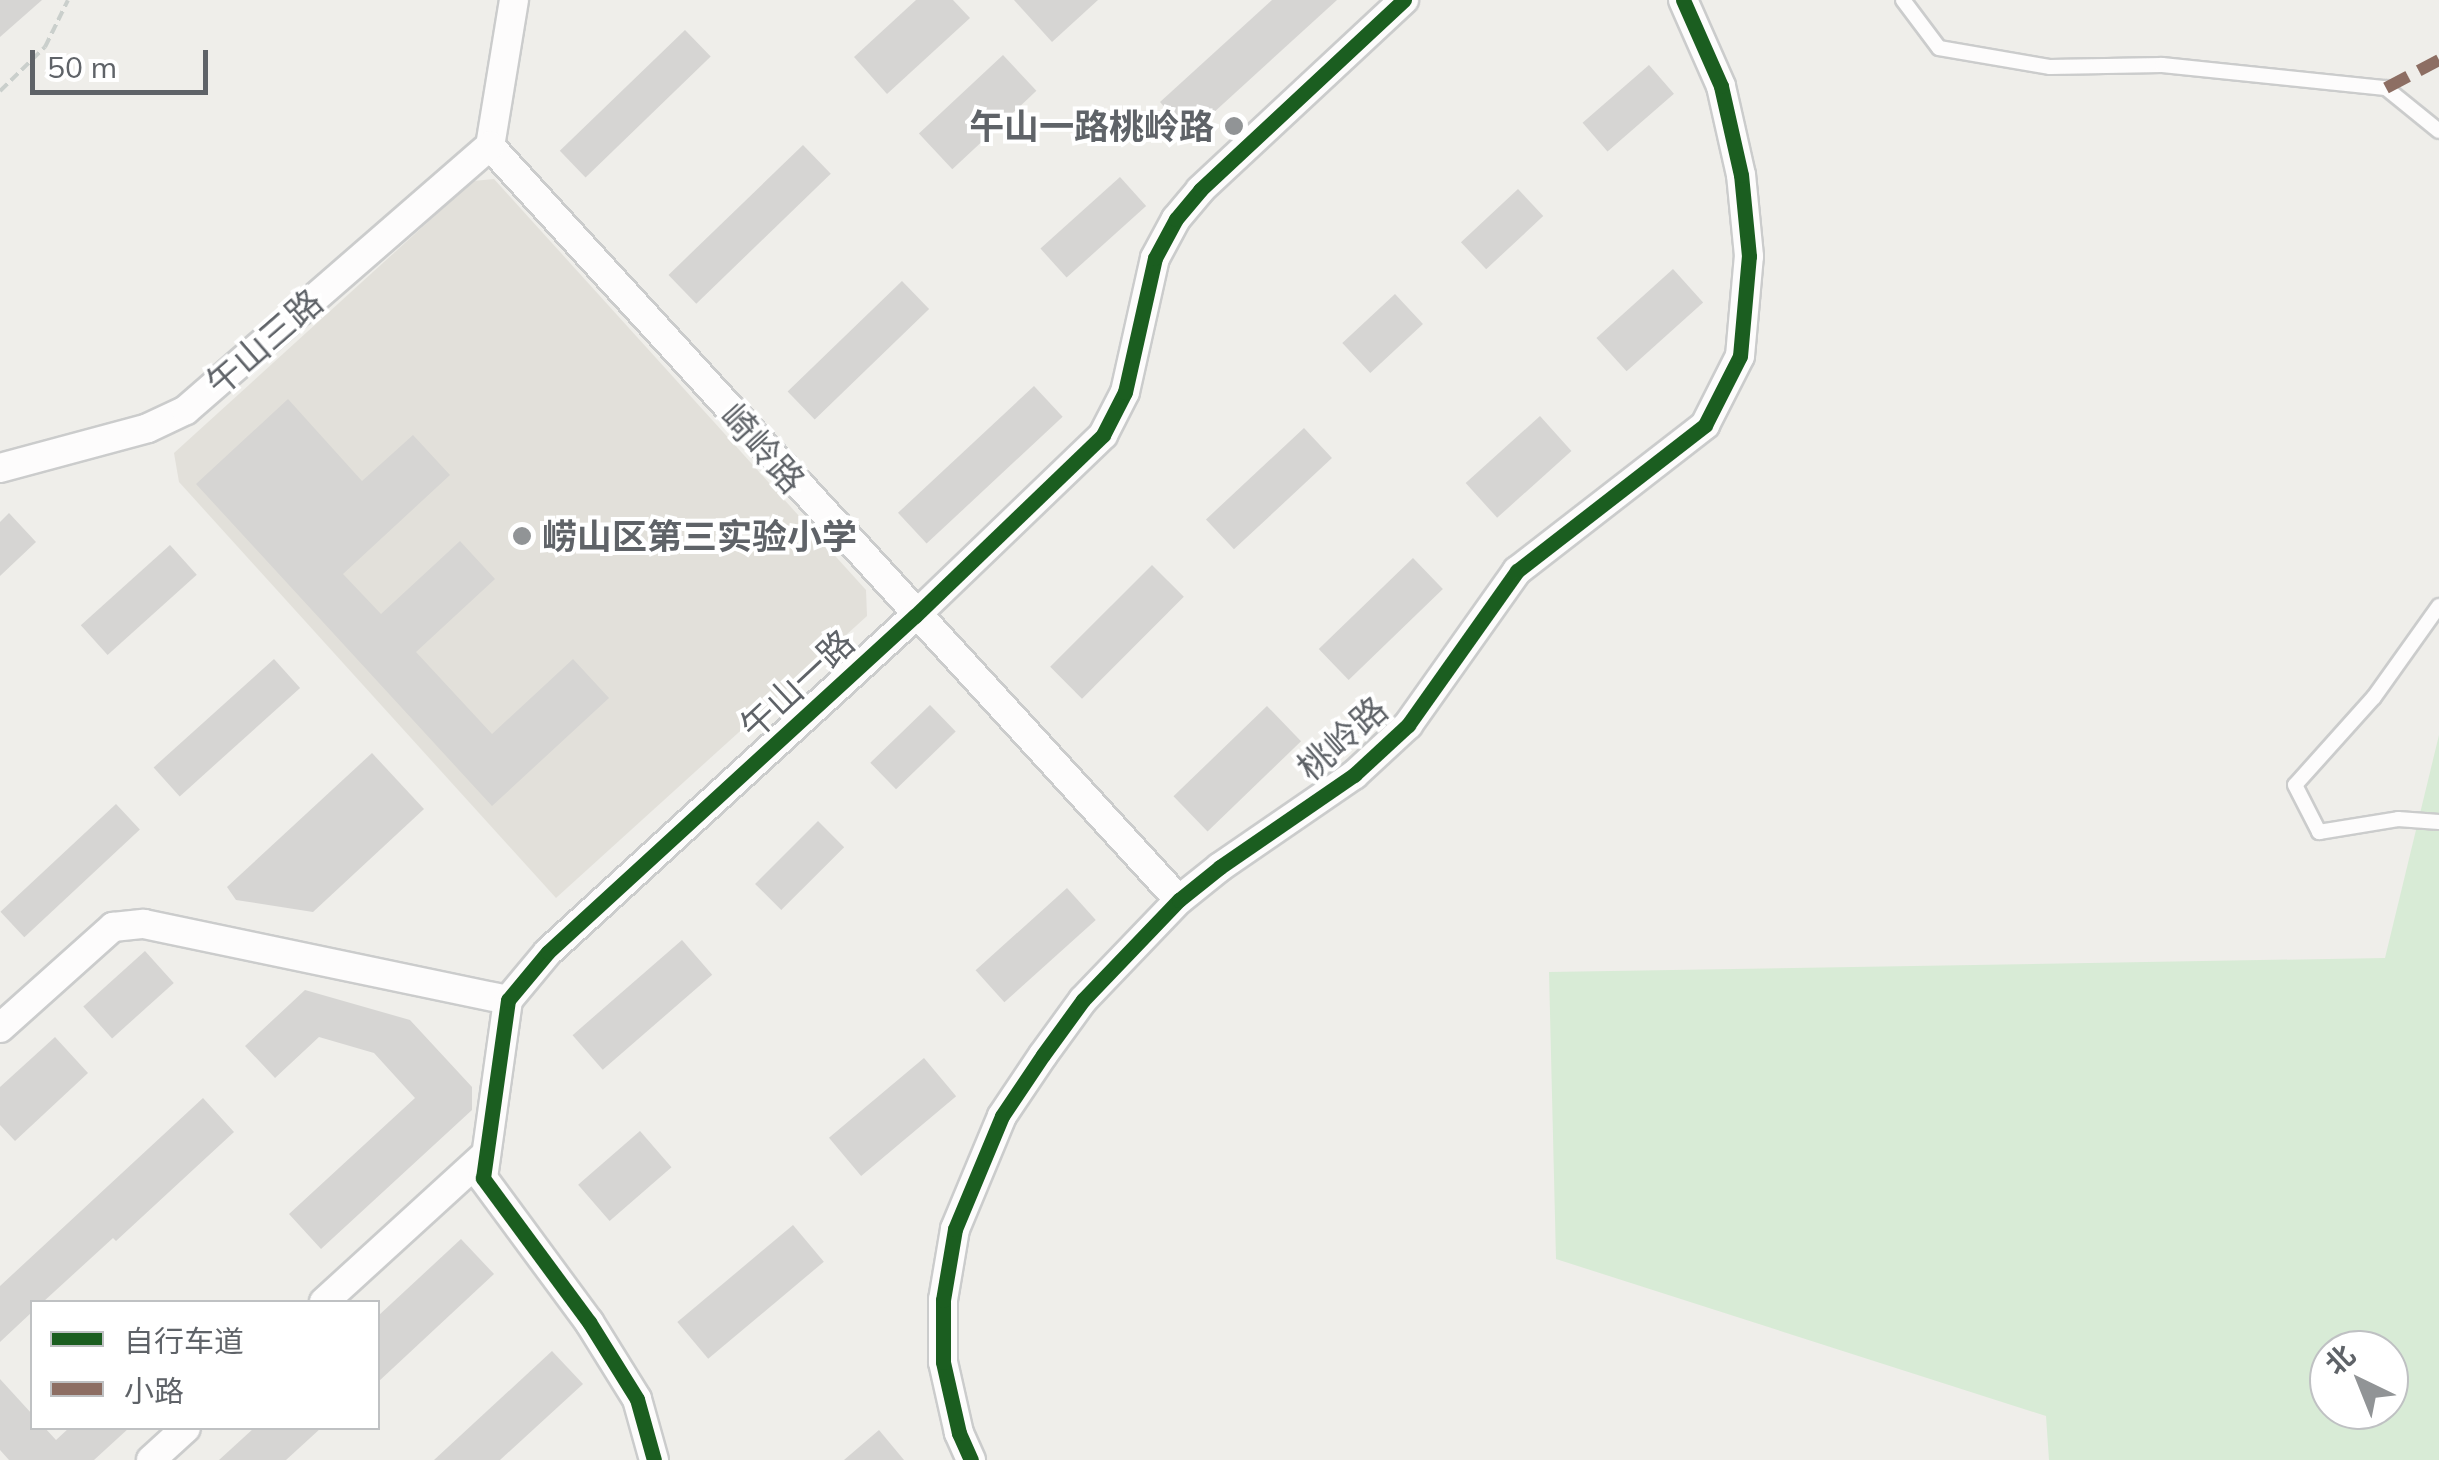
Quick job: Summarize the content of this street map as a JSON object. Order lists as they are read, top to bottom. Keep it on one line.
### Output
{"streets":{"street":["午山三路","崎岭路","午山一路","桃岭路"]},"crossings":[["午山三路","崎岭路"],["崎岭路","午山一路"],["崎岭路","桃岭路"]],"places":["午山一路桃岭路","崂山区第三实验小学"],"legend":["自行车道","小路"],"scale_bar":"50 m","north":"top left"}
